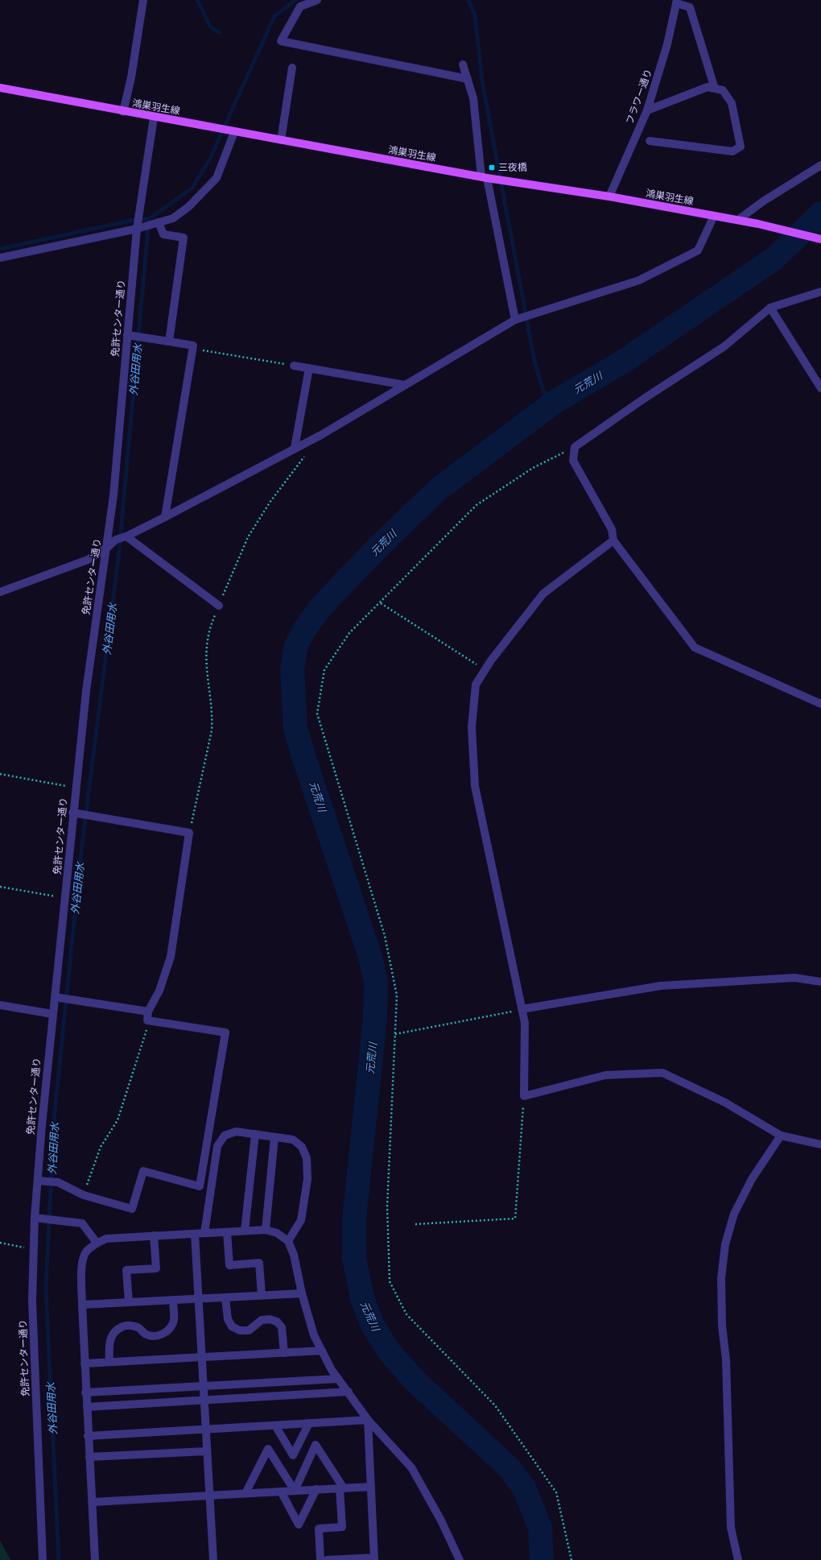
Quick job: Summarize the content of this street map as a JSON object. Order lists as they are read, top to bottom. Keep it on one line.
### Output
{"streets":{"main road":["鴻巣羽生線"],"street":["フラワー通り","免許センター通り"]},"crossings":[["フラワー通り","鴻巣羽生線"],["鴻巣羽生線","免許センター通り"]],"water":["外谷田用水","元荒川"],"places":{"transit":["三夜橋"]}}
